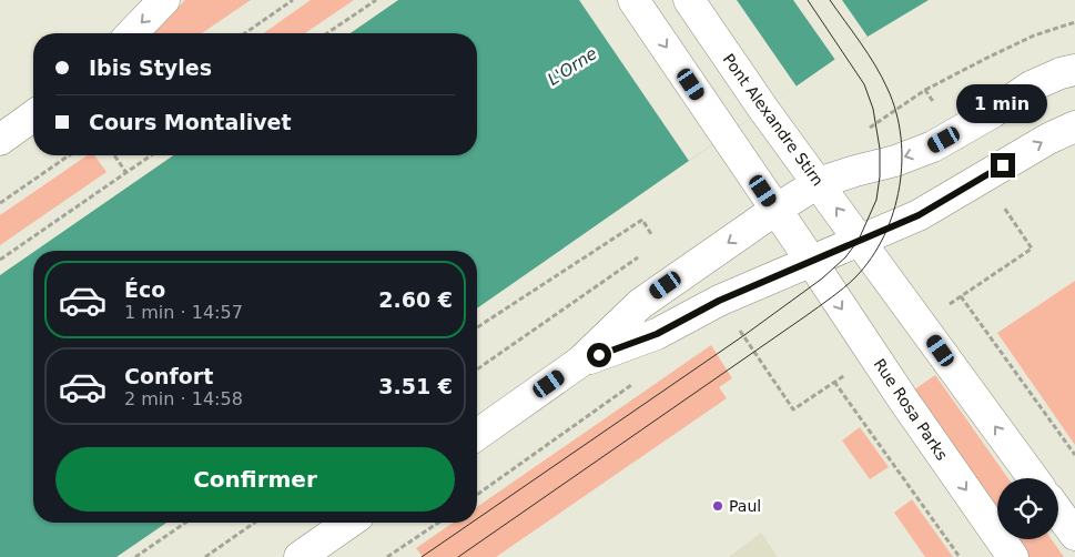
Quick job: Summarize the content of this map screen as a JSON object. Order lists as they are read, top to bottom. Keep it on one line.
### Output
{"streets":{"main road":["Pont Alexandre Stirn","Rue Rosa Parks"]},"water":["L'Orne"],"places":["Paul"],"page":{"banner":["Ibis Styles","Cours Montalivet"],"bubble":"1 min","list":[{"name":"Éco","note":"1 min · 14:57","value":"2.60 €"},{"name":"Confort","note":"2 min · 14:58","value":"3.51 €"}],"buttons":"Confirmer"}}
